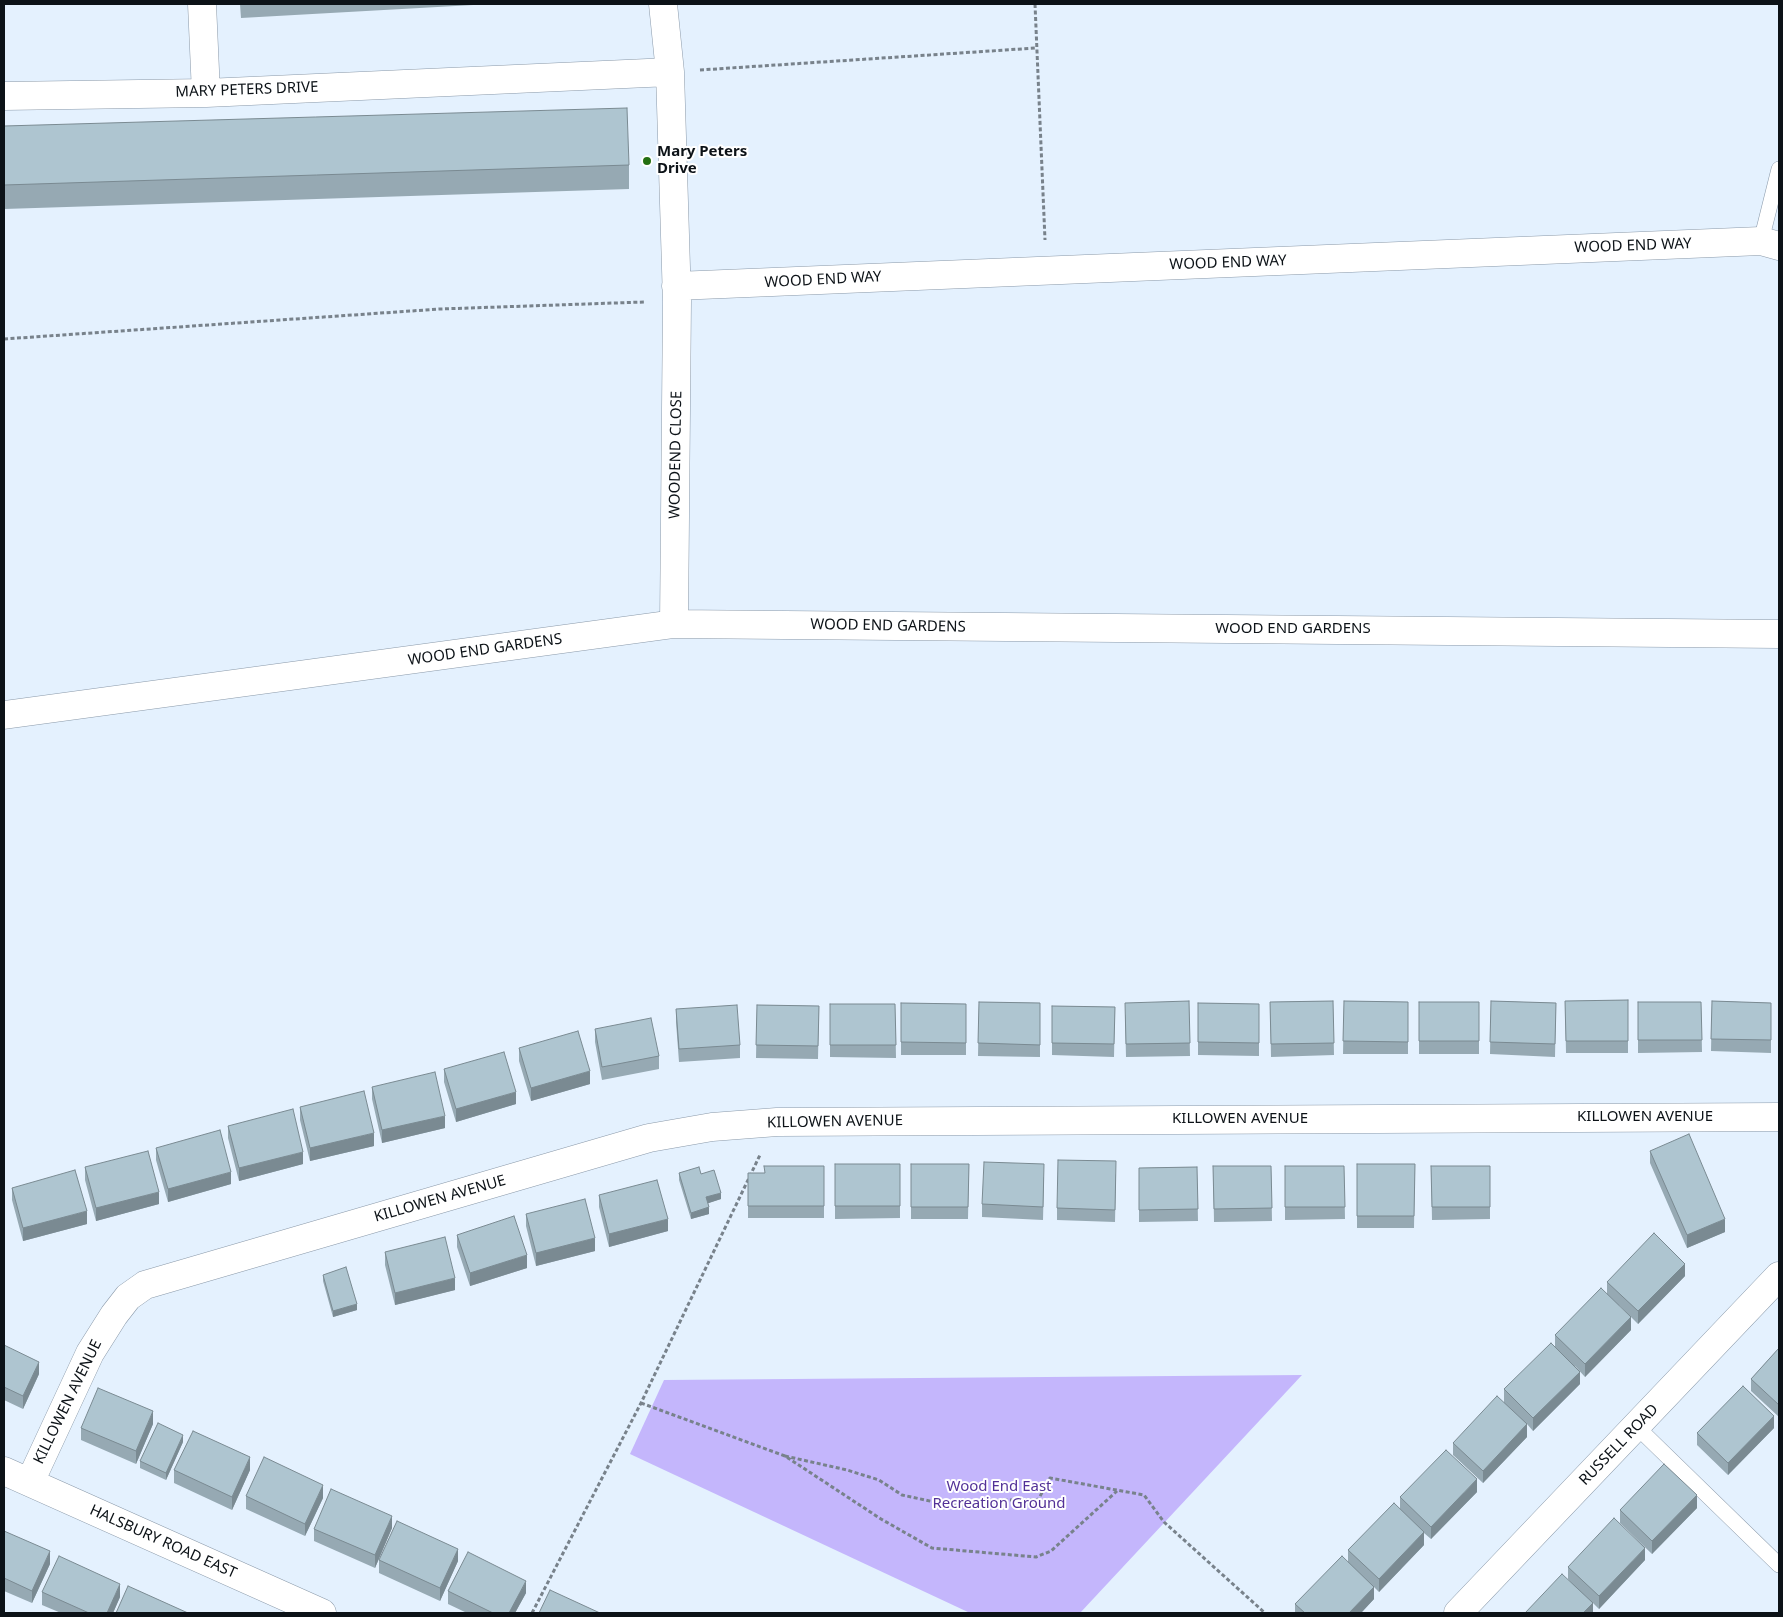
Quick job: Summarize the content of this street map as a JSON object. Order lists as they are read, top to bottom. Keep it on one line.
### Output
{"streets":{"street":["MARY PETERS DRIVE","WOOD END WAY","WOODEND CLOSE","WOOD END GARDENS","KILLOWEN AVENUE","RUSSELL ROAD","HALSBURY ROAD EAST"]},"crossings":[["MARY PETERS DRIVE","WOODEND CLOSE"],["WOOD END WAY","WOODEND CLOSE"],["WOODEND CLOSE","WOOD END GARDENS"],["KILLOWEN AVENUE","HALSBURY ROAD EAST"]],"parks":["Wood End East Recreation Ground"],"places":["Mary Peters Drive"]}
